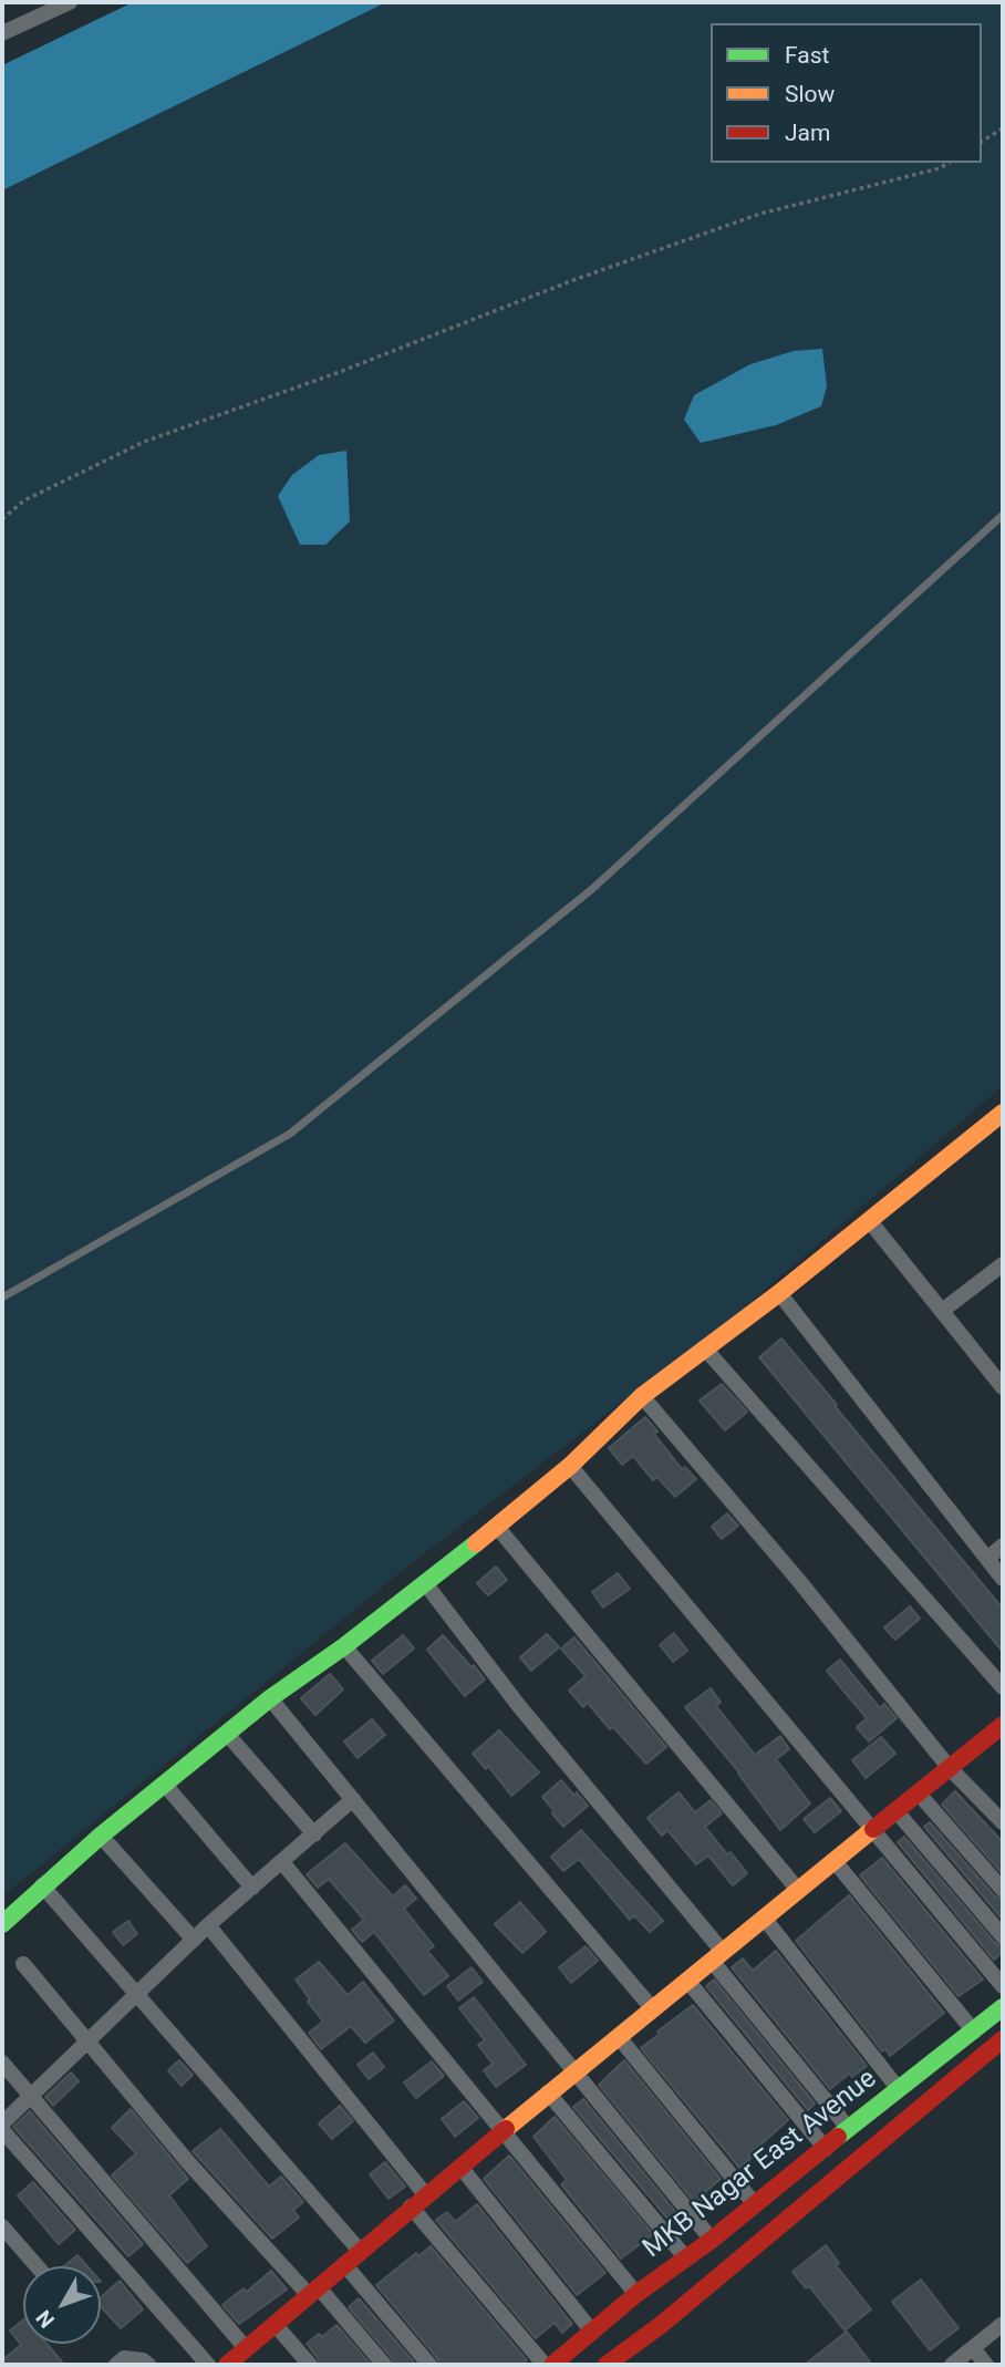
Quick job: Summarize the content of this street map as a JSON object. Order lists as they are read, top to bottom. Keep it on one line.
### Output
{"streets":{"street":["MKB Nagar East Avenue"]},"legend":["Fast","Slow","Jam"],"north":"bottom left"}
